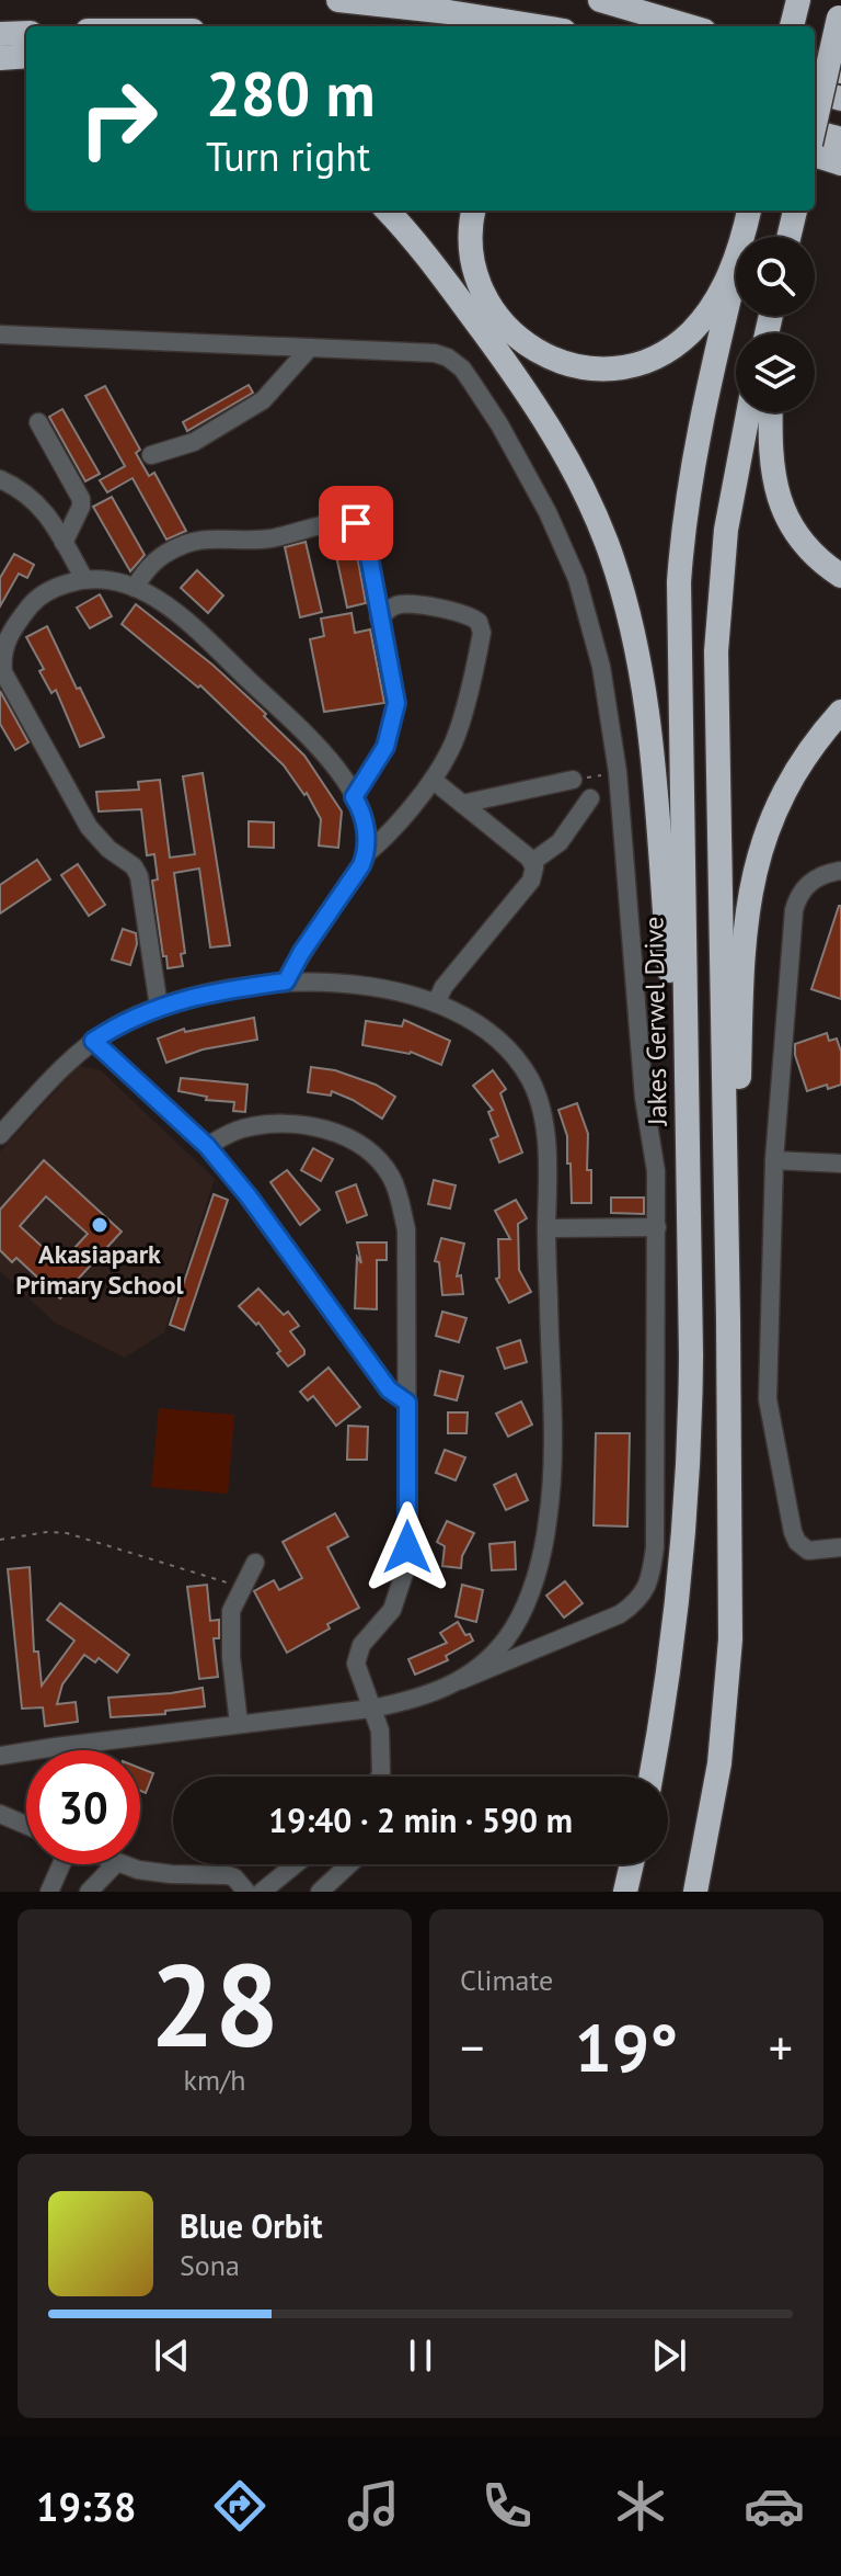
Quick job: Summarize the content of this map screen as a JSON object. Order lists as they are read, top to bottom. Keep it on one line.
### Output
{"streets":{"highway":["Jakes Gerwel Drive"]},"places":["Akasiapark Primary School"],"page":{"turn":["280 m","Turn right"],"limit":"30","trip":"19:40 · 2 min · 590 m","tile":[["28","km/h"],"Climate"],"heat":["−","19°","+"],"song":["Blue Orbit","Sona"],"tabs":"19:38"}}
